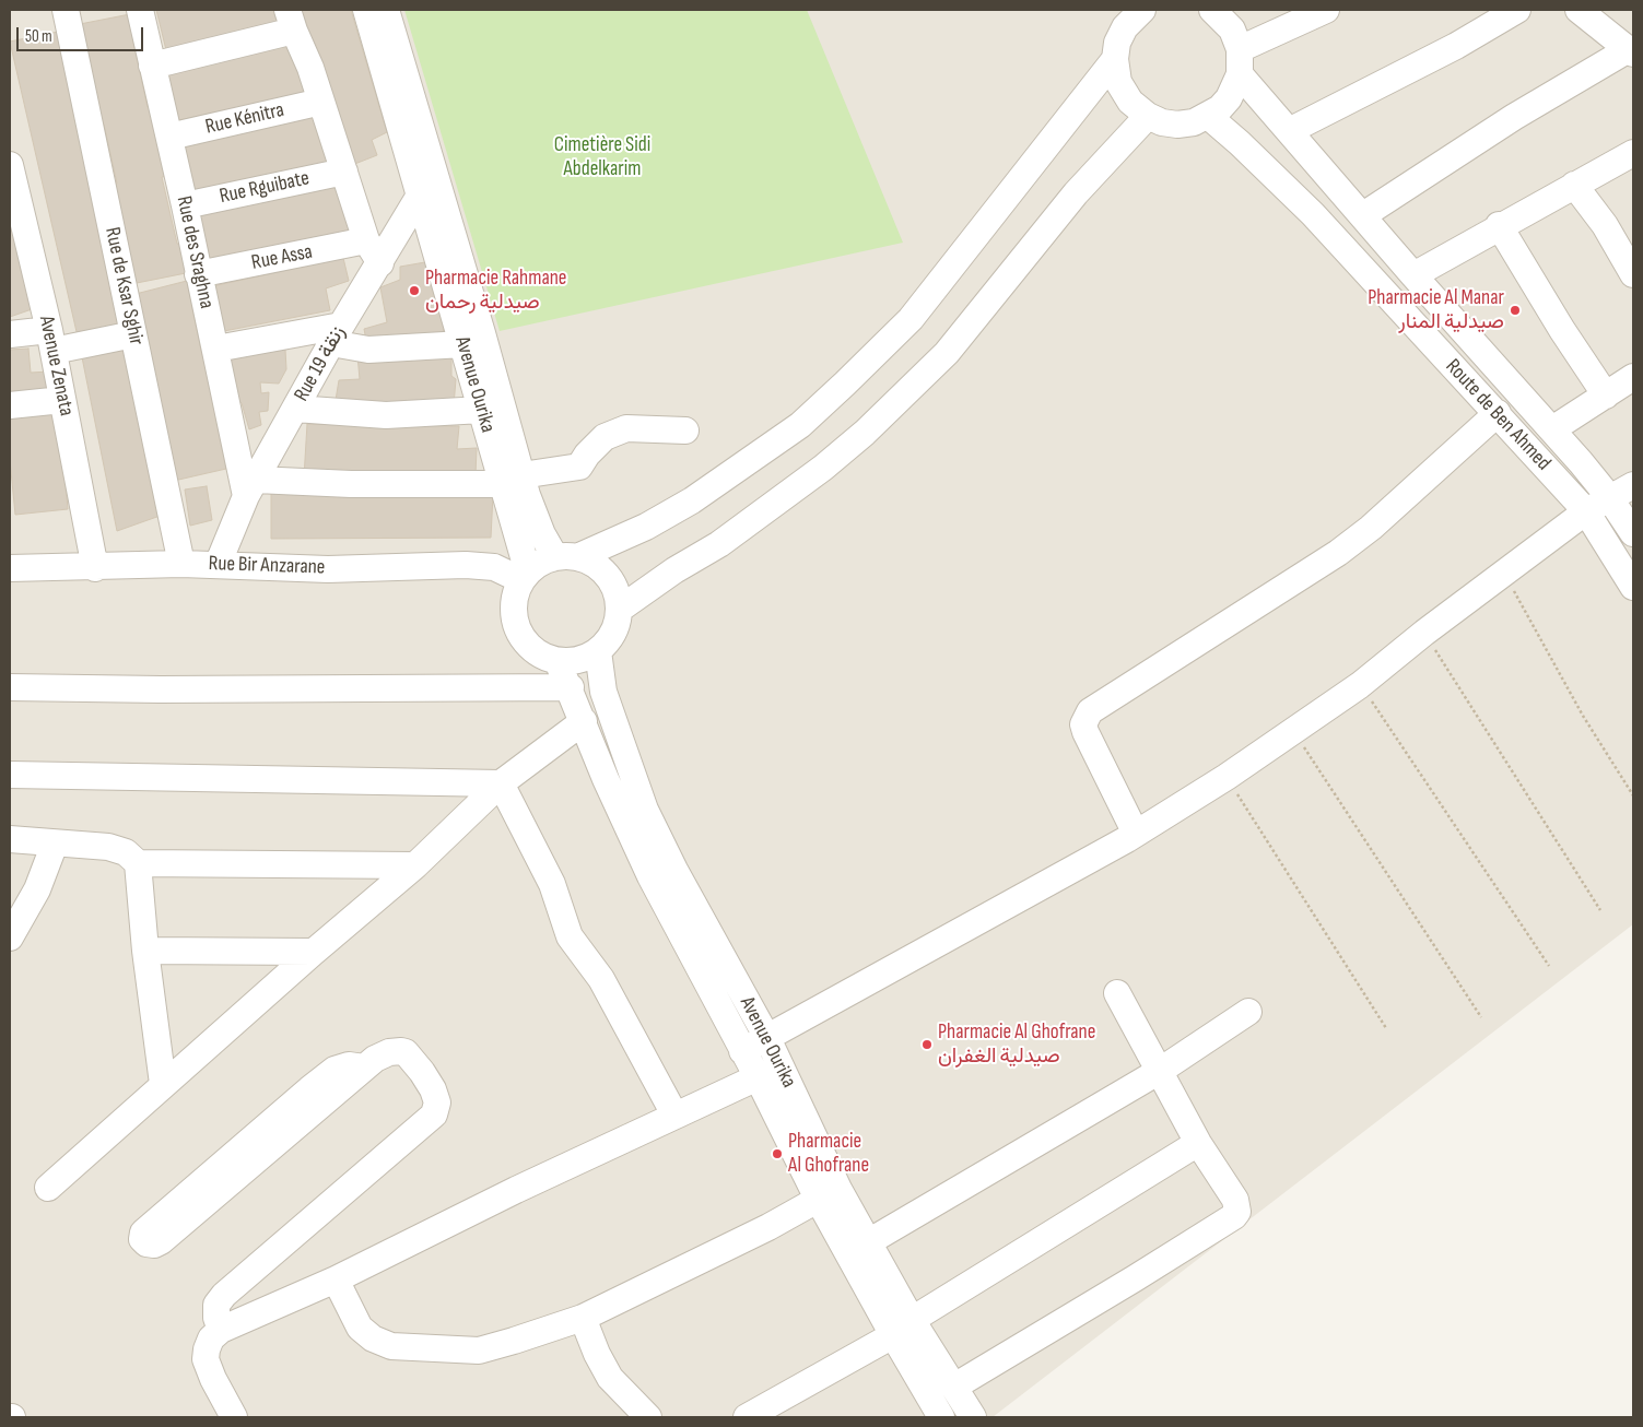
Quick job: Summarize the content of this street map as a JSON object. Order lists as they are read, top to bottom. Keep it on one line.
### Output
{"streets":{"street":["Rue Kénitra","Rue Rguibate","Rue des Sraghna","Rue Assa","Rue de Ksar Sghir","Rue 19 زنقة","Avenue Zenata","Avenue Ourika","Route de Ben Ahmed","Rue Bir Anzarane"]},"crossings":[["Rue Kénitra","Rue des Sraghna"],["Rue Rguibate","Rue des Sraghna"],["Rue des Sraghna","Rue Assa"],["Rue des Sraghna","Rue 19 زنقة"],["Rue de Ksar Sghir","Rue Bir Anzarane"],["Rue 19 زنقة","Avenue Ourika"],["Rue 19 زنقة","Rue Bir Anzarane"],["Avenue Zenata","Rue Bir Anzarane"],["Avenue Ourika","Rue Bir Anzarane"]],"parks":["Cimetière Sidi Abdelkarim"],"places":["Pharmacie Rahmane صيدلية رحمان","Pharmacie Al Manar صيدلية المنار","Pharmacie Al Ghofrane صيدلية الغفران","Pharmacie Al Ghofrane"],"scale_bar":"50 m"}
